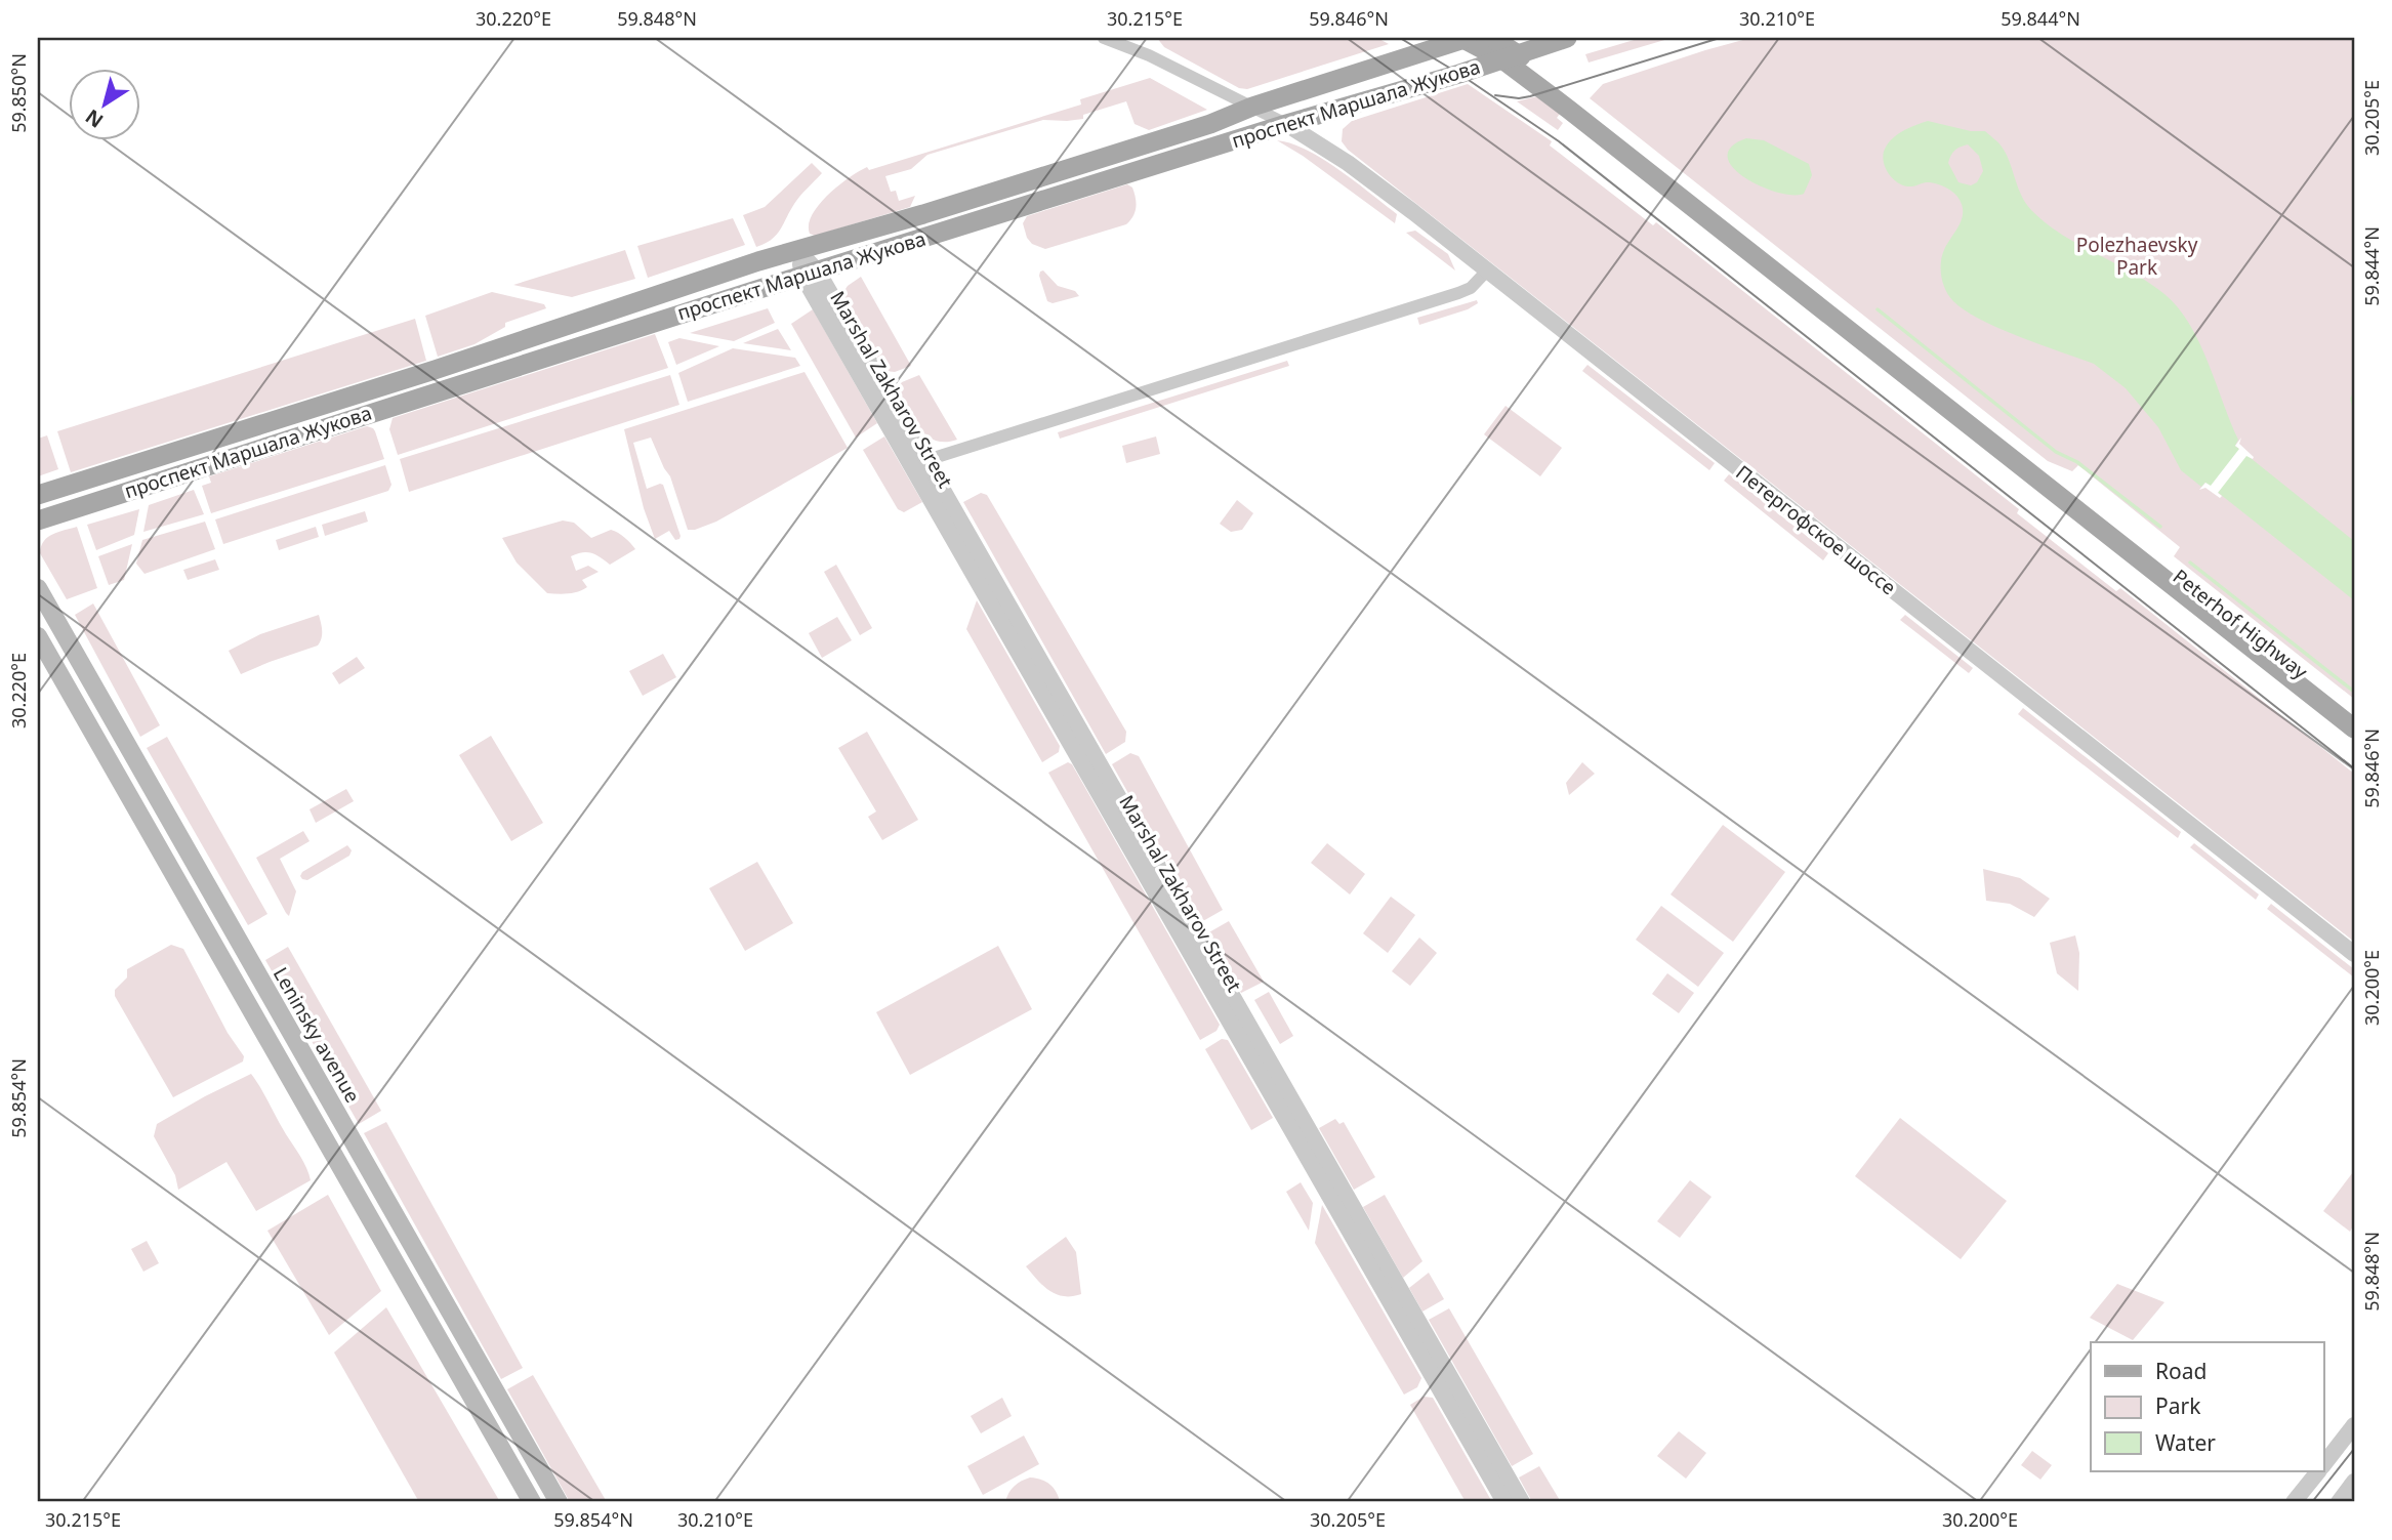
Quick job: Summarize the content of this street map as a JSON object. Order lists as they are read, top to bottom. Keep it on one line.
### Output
{"streets":{"main road":["проспект Маршала Жукова","Leninsky avenue"],"street":["Marshal Zakharov Street","Петергофское шоссе"]},"crossings":[["проспект Маршала Жукова","Marshal Zakharov Street"],["проспект Маршала Жукова","Петергофское шоссе"]],"parks":["Polezhaevsky Park"],"legend":["Road","Park","Water"],"north":"bottom left","coordinates":["30.220°E","59.848°N","30.215°E","59.846°N","30.210°E","59.844°N","59.850°N","30.205°E","30.200°E","59.854°N"]}
